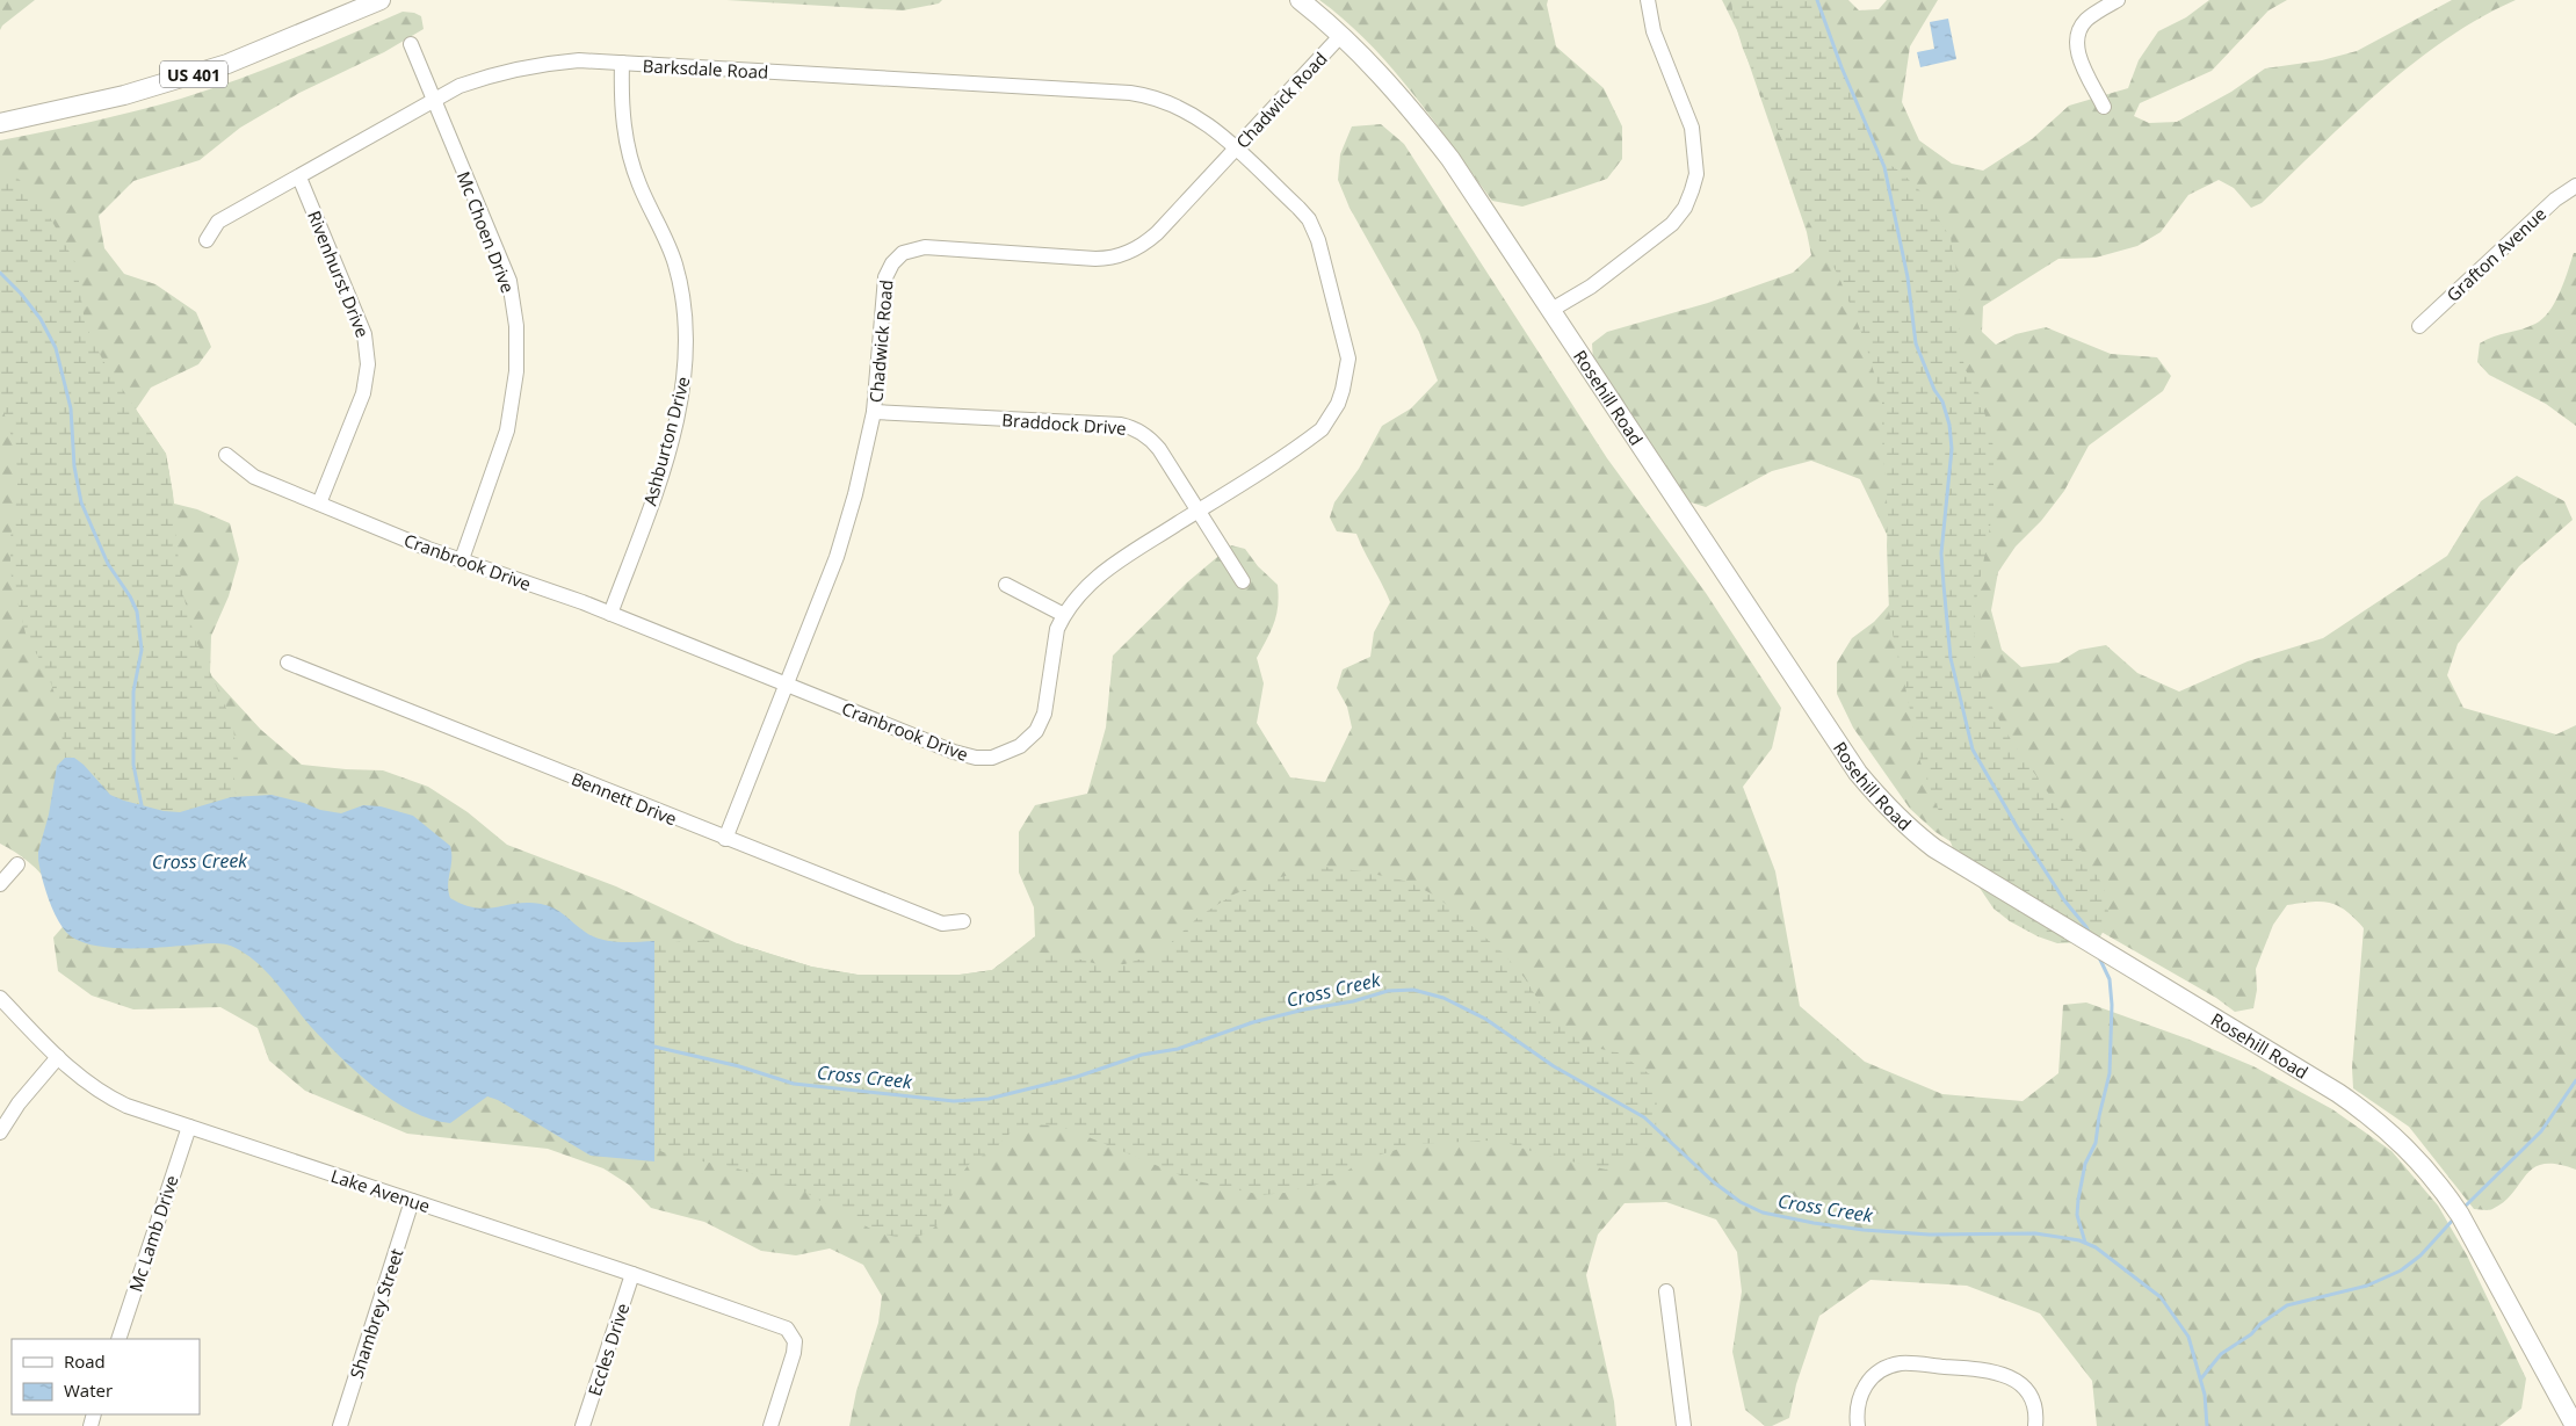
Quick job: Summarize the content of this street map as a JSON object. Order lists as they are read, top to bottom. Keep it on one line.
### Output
{"streets":{"main road":["US 401","Rosehill Road"],"street":["Barksdale Road","Chadwick Road","Mc Choen Drive","Grafton Avenue","Rivenhurst Drive","Braddock Drive","Ashburton Drive","Cranbrook Drive","Bennett Drive","Lake Avenue","Mc Lamb Drive","Shambrey Street","Eccles Drive"]},"crossings":[["Barksdale Road","Chadwick Road"],["Barksdale Road","Mc Choen Drive"],["Barksdale Road","Rivenhurst Drive"],["Barksdale Road","Ashburton Drive"],["Barksdale Road","Cranbrook Drive"],["Chadwick Road","Rosehill Road"],["Chadwick Road","Braddock Drive"],["Chadwick Road","Cranbrook Drive"],["Chadwick Road","Bennett Drive"],["Mc Choen Drive","Cranbrook Drive"],["Rivenhurst Drive","Cranbrook Drive"],["Braddock Drive","Cranbrook Drive"],["Ashburton Drive","Cranbrook Drive"],["Lake Avenue","Mc Lamb Drive"],["Lake Avenue","Shambrey Street"],["Lake Avenue","Eccles Drive"]],"water":["Cross Creek"],"legend":["Road","Water"]}
